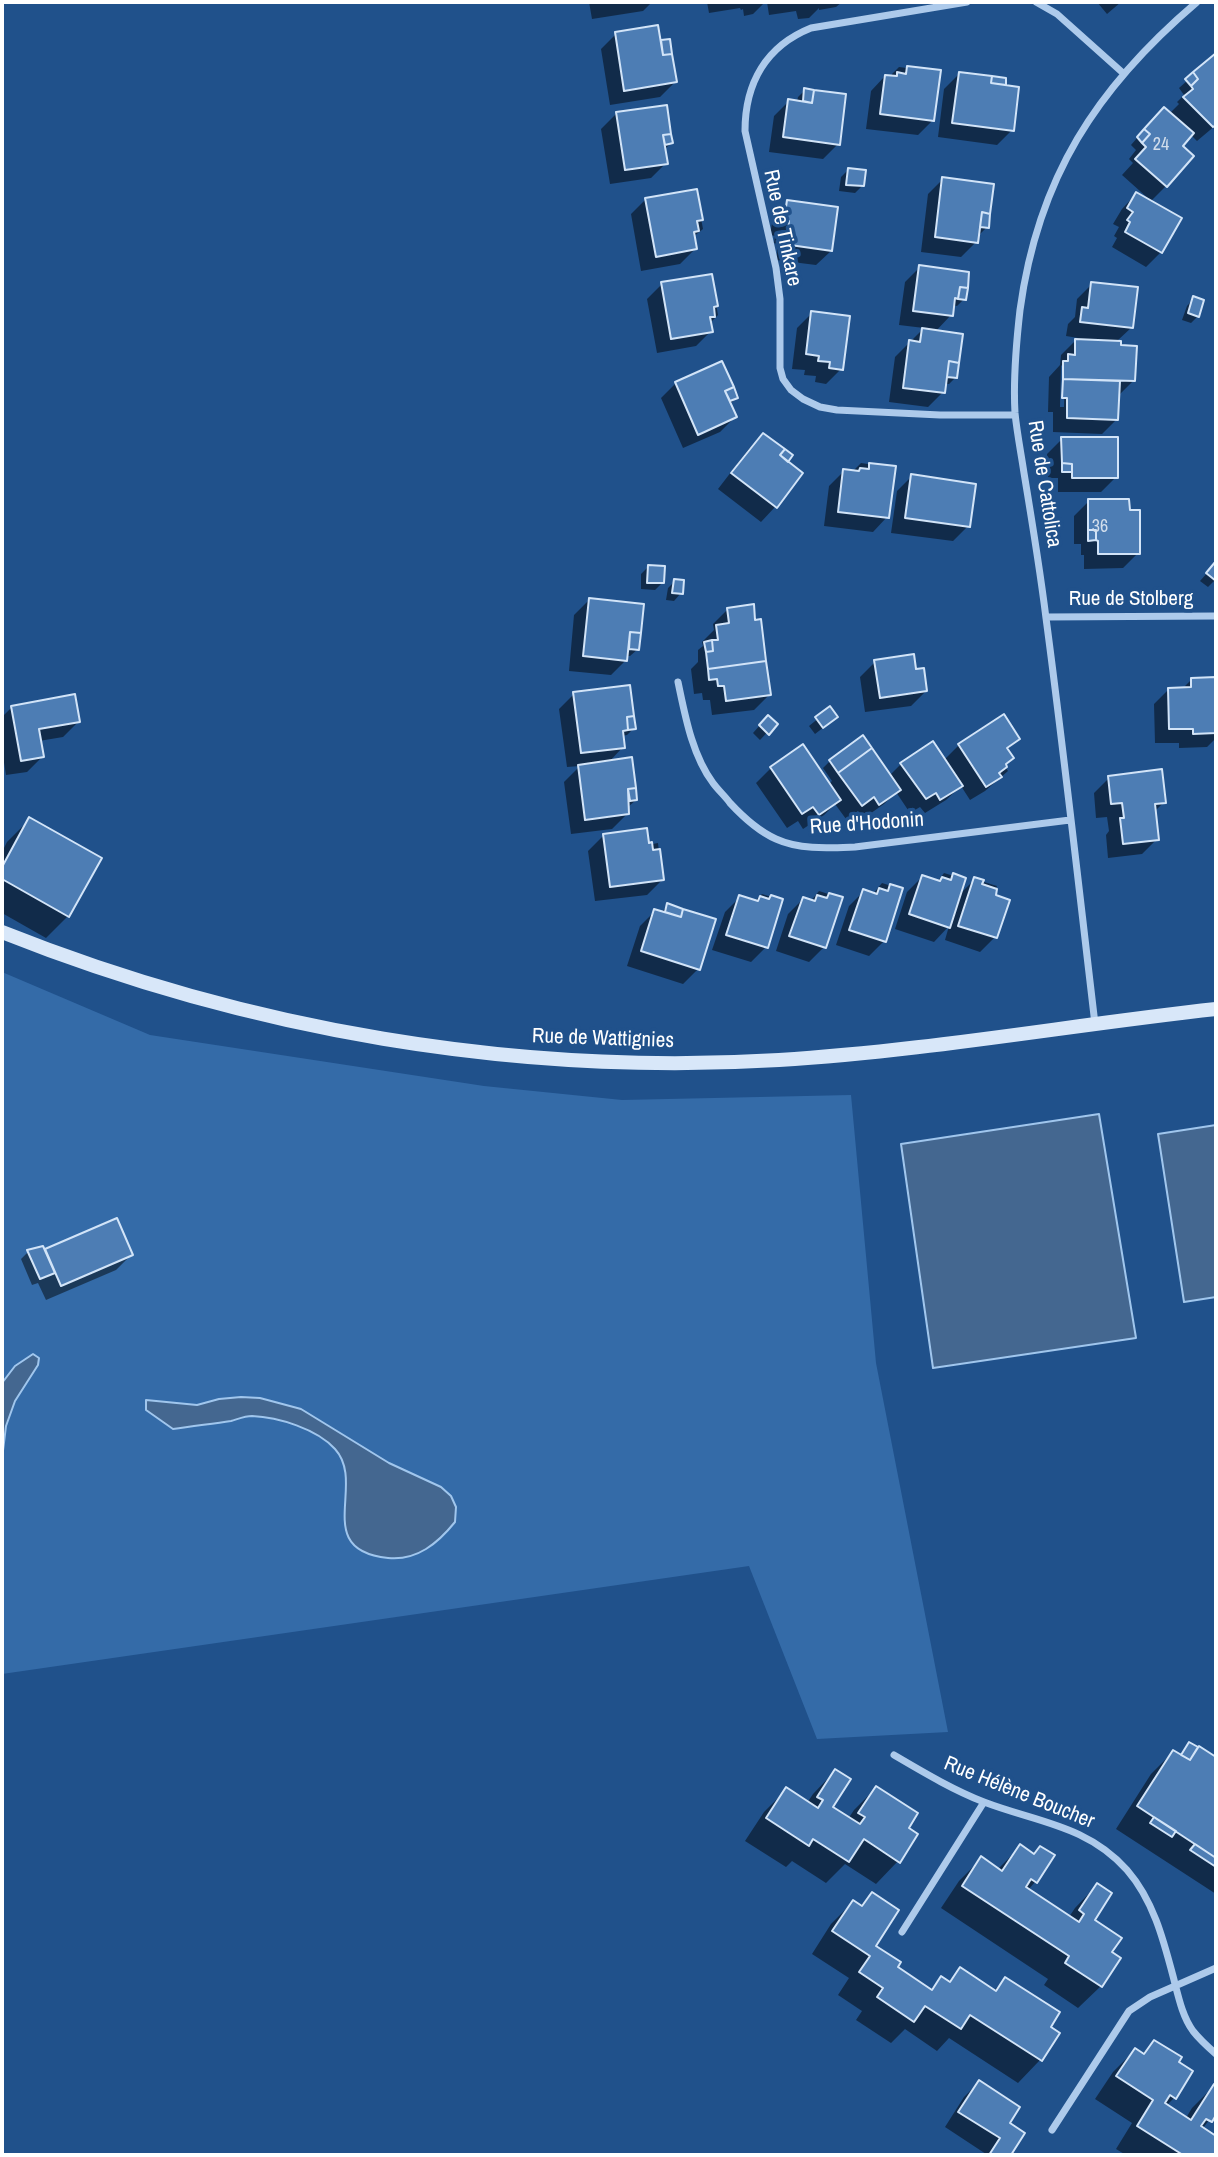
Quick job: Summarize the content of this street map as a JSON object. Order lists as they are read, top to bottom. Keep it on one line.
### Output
{"streets":{"street":["Rue de Tinkare","Rue de Cattolica","Rue de Stolberg","Rue d'Hodonin","Rue de Wattignies","Rue Hélène Boucher"]},"crossings":[["Rue de Tinkare","Rue de Cattolica"],["Rue de Cattolica","Rue de Stolberg"],["Rue de Cattolica","Rue d'Hodonin"],["Rue de Cattolica","Rue de Wattignies"]],"house_numbers":["24","36"]}
